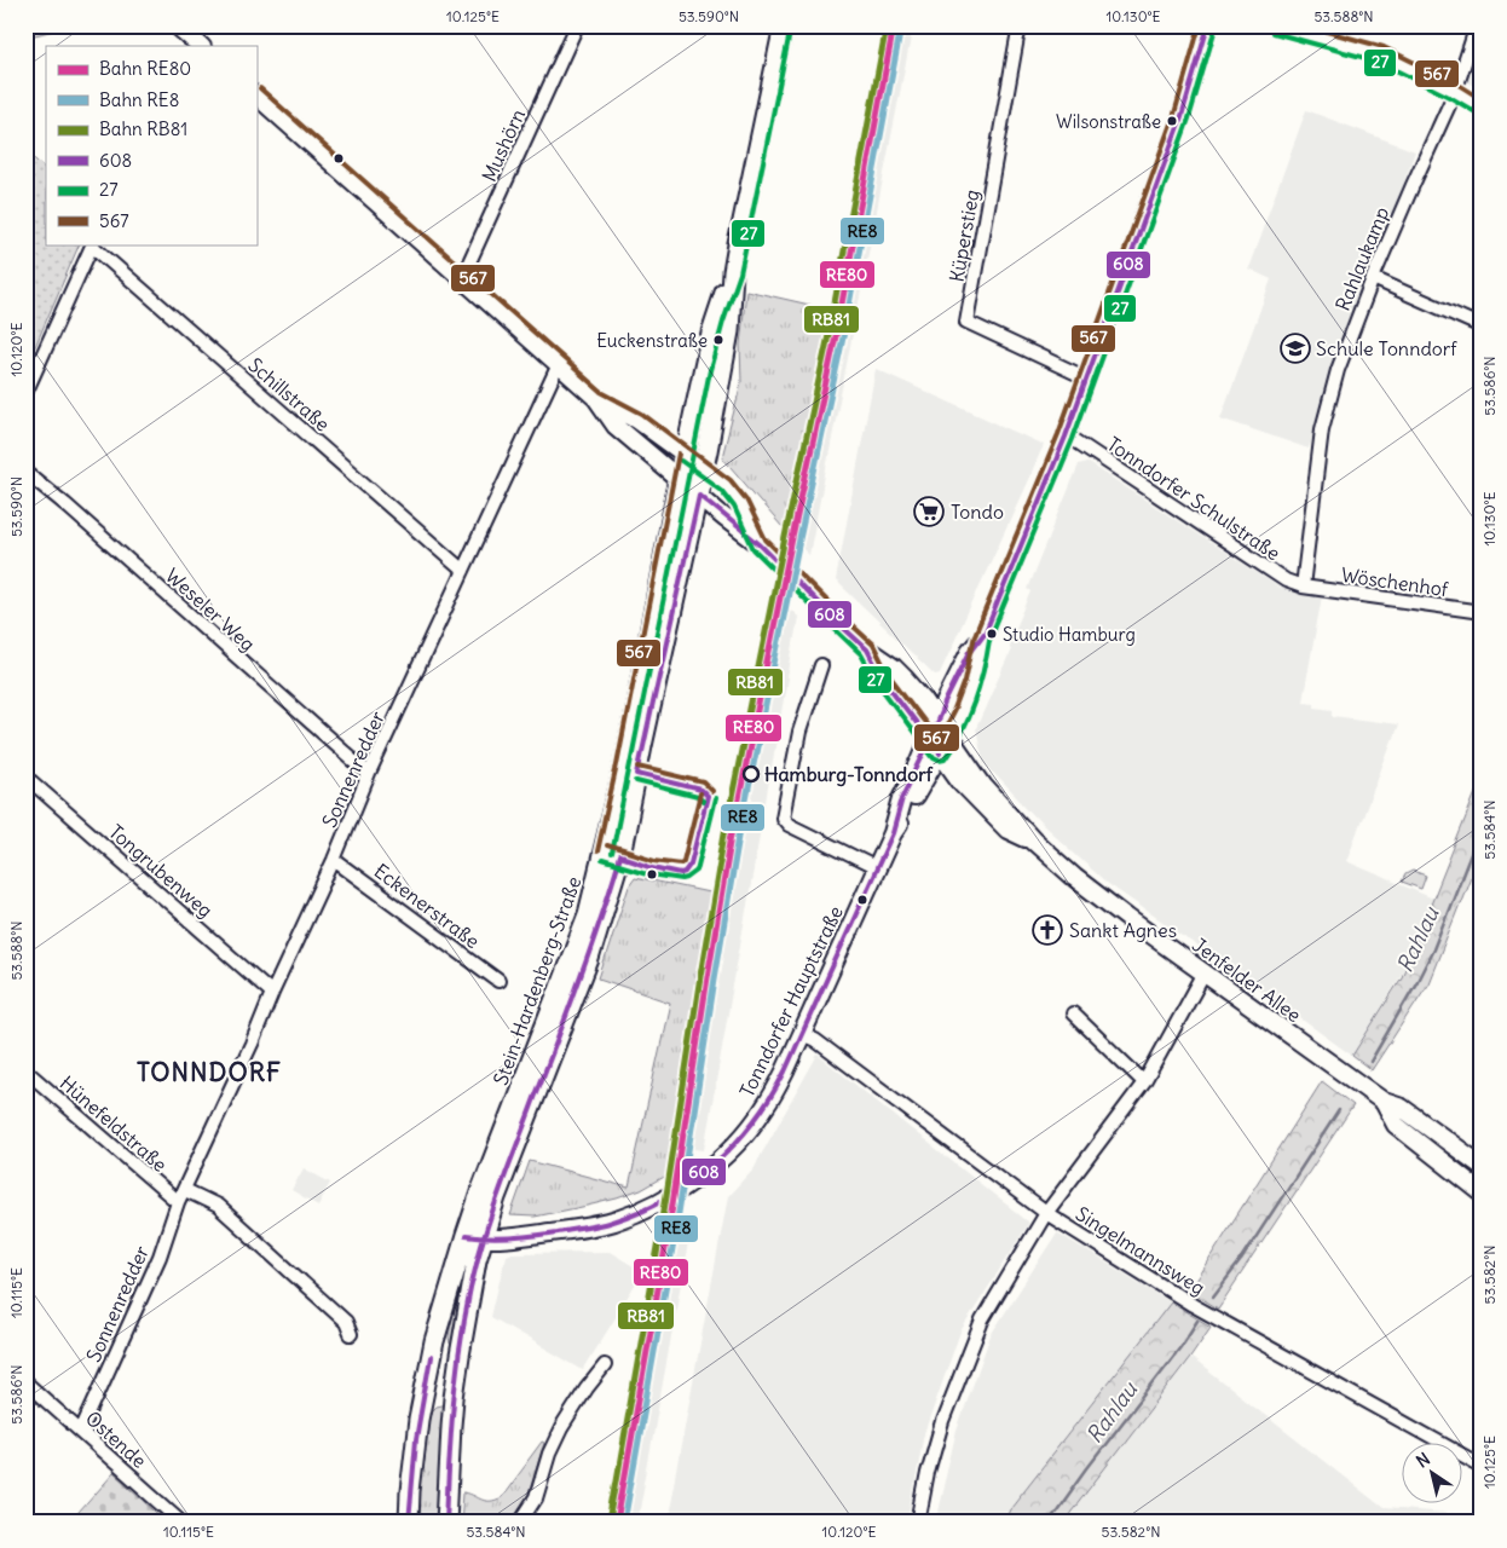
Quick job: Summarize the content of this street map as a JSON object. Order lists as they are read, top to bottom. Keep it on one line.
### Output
{"streets":{"main road":["Jenfelder Allee","Stein-Hardenberg-Straße","Tonndorfer Hauptstraße"],"street":["Mushörn","Küperstieg","Rahlaukamp","Schillstraße","Tonndorfer Schulstraße","Wöschenhof","Weseler Weg","Sonnenredder","Tongrubenweg","Eckenerstraße","Hünefeldstraße","Singelmannsweg","Ostende"]},"crossings":[["Küperstieg","Tonndorfer Hauptstraße"],["Rahlaukamp","Tonndorfer Schulstraße"],["Rahlaukamp","Wöschenhof"],["Schillstraße","Sonnenredder"],["Tonndorfer Schulstraße","Wöschenhof"],["Tonndorfer Schulstraße","Tonndorfer Hauptstraße"],["Weseler Weg","Sonnenredder"],["Sonnenredder","Tongrubenweg"],["Sonnenredder","Eckenerstraße"],["Sonnenredder","Hünefeldstraße"],["Sonnenredder","Ostende"],["Jenfelder Allee","Tonndorfer Hauptstraße"],["Stein-Hardenberg-Straße","Tonndorfer Hauptstraße"],["Tonndorfer Hauptstraße","Singelmannsweg"]],"districts":["TONNDORF"],"water":["Rahlau"],"places":{"other":["Wilsonstraße","Euckenstraße","Studio Hamburg","Hamburg-Tonndorf"],"school or university":["Schule Tonndorf"],"supermarket":["Tondo"],"church":["Sankt Agnes"]},"lines":["rail line RE80","rail line RB81","transit line 608","transit line 567","rail line RE8","transit line 27"],"legend":["Bahn RE80","Bahn RE8","Bahn RB81","608","27","567"],"north":"top left","coordinates":["10.125°E","53.590°N","10.130°E","53.588°N","10.120°E","53.586°N","53.584°N","53.582°N","10.115°E"]}
